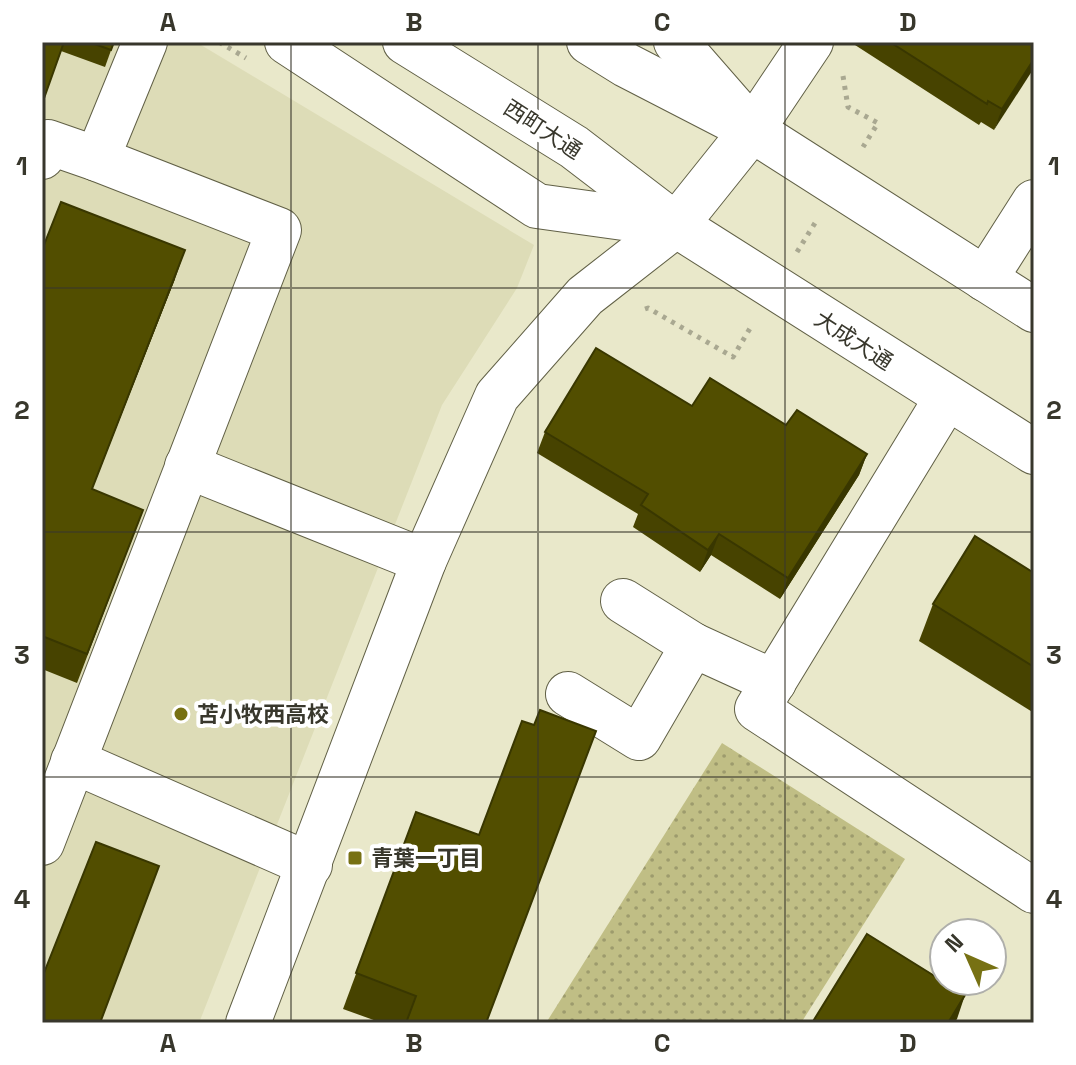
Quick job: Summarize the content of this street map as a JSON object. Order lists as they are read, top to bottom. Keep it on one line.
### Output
{"streets":{"street":["西町大通","大成大通"]},"crossings":[["西町大通","大成大通"]],"places":{"other":["苫小牧西高校"],"transit":["青葉一丁目"]},"north":"top left","grid":{"columns":["A","B","C","D"],"rows":["1","2","3","4"]}}
